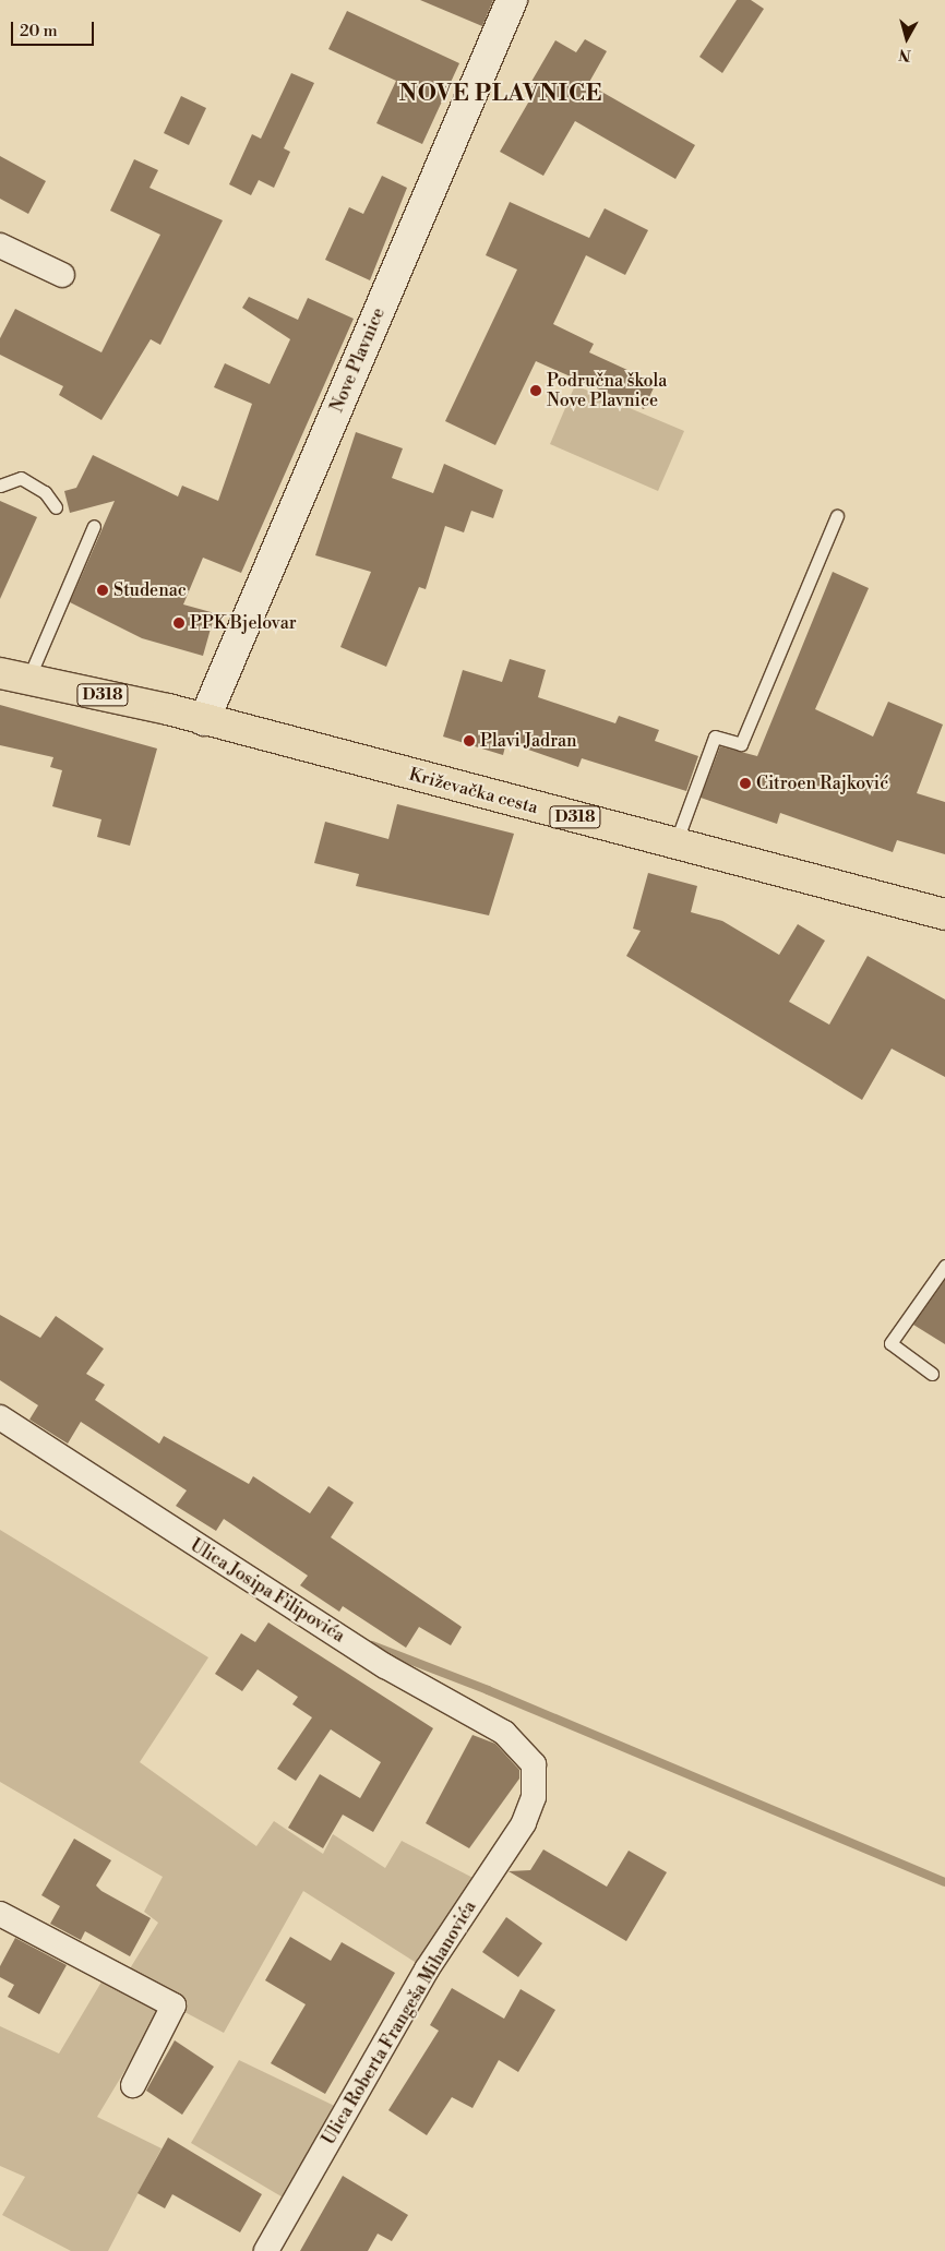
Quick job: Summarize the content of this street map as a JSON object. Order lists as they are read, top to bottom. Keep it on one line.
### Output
{"streets":{"main road":["D318","Križevačka cesta"],"street":["Nove Plavnice","Ulica Josipa Filipovića","Ulica Roberta Frangeša Mihanovića"]},"crossings":[["Nove Plavnice","Križevačka cesta"],["Ulica Josipa Filipovića","Ulica Roberta Frangeša Mihanovića"]],"districts":["NOVE PLAVNICE"],"places":["Područna škola Nove Plavnice","Studenac","PPK Bjelovar","Plavi Jadran","Citroen Rajković"],"scale_bar":"20 m","north":"bottom"}
